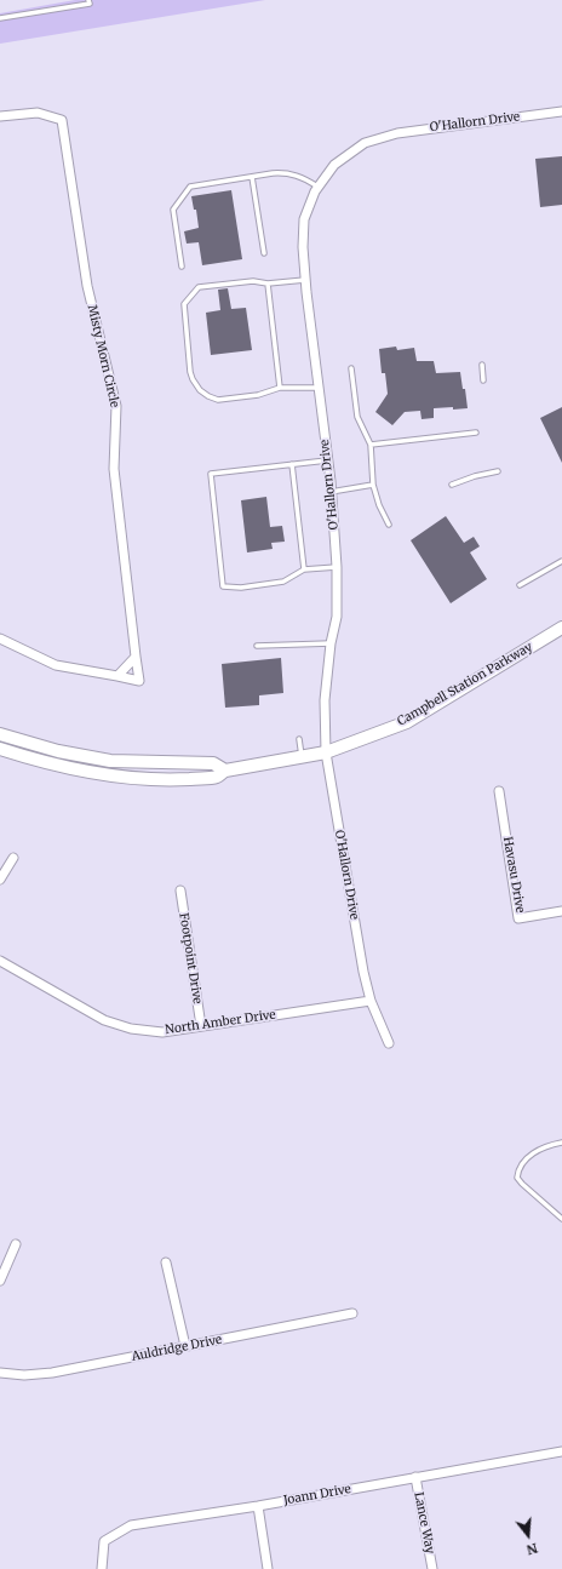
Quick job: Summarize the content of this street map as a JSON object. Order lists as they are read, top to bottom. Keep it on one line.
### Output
{"streets":{"street":["O'Hallorn Drive","Misty Morn Circle","Campbell Station Parkway","Havasu Drive","Footpoint Drive","North Amber Drive","Auldridge Drive","Joann Drive","Lance Way"]},"crossings":[["O'Hallorn Drive","Campbell Station Parkway"],["O'Hallorn Drive","North Amber Drive"],["Footpoint Drive","North Amber Drive"],["Joann Drive","Lance Way"]],"north":"bottom"}
